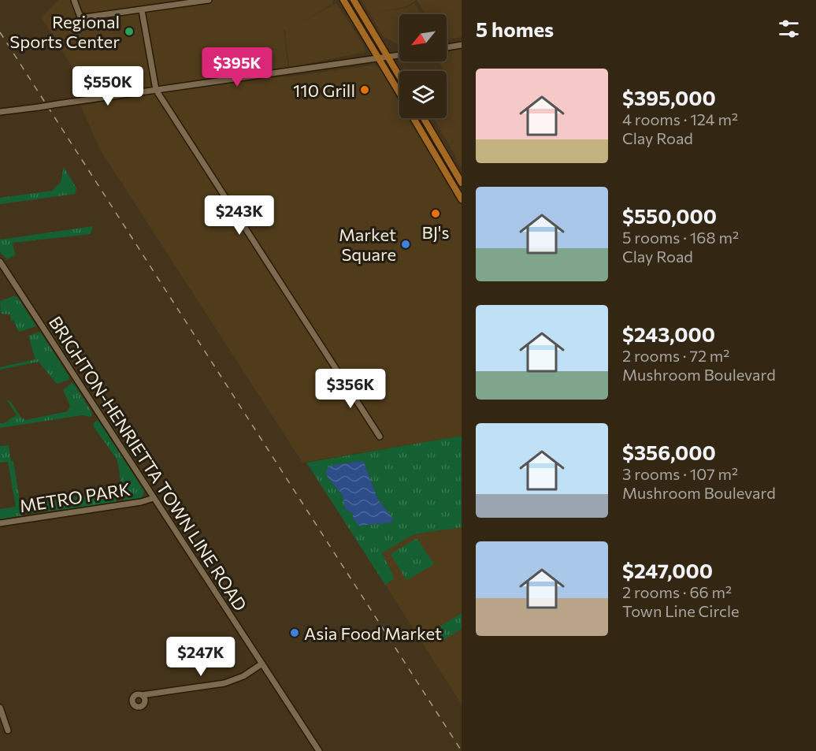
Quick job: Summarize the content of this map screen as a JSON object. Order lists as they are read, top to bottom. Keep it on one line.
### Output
{"streets":{"street":["BRIGHTON-HENRIETTA TOWN LINE ROAD","METRO PARK"]},"crossings":[["BRIGHTON-HENRIETTA TOWN LINE ROAD","METRO PARK"]],"places":["Regional Sports Center","110 Grill","BJ's","Market Square","Asia Food Market"],"north":"bottom left","page":{"heading":"5 homes","price":["$395K","$550K","$243K","$356K","$247K"],"list":[{"name":"$395,000","note":"4 rooms · 124 m² · Clay Road"},{"name":"$550,000","note":"5 rooms · 168 m² · Clay Road"},{"name":"$243,000","note":"2 rooms · 72 m² · Mushroom Boulevard"},{"name":"$356,000","note":"3 rooms · 107 m² · Mushroom Boulevard"},{"name":"$247,000","note":"2 rooms · 66 m² · Town Line Circle"}]}}
